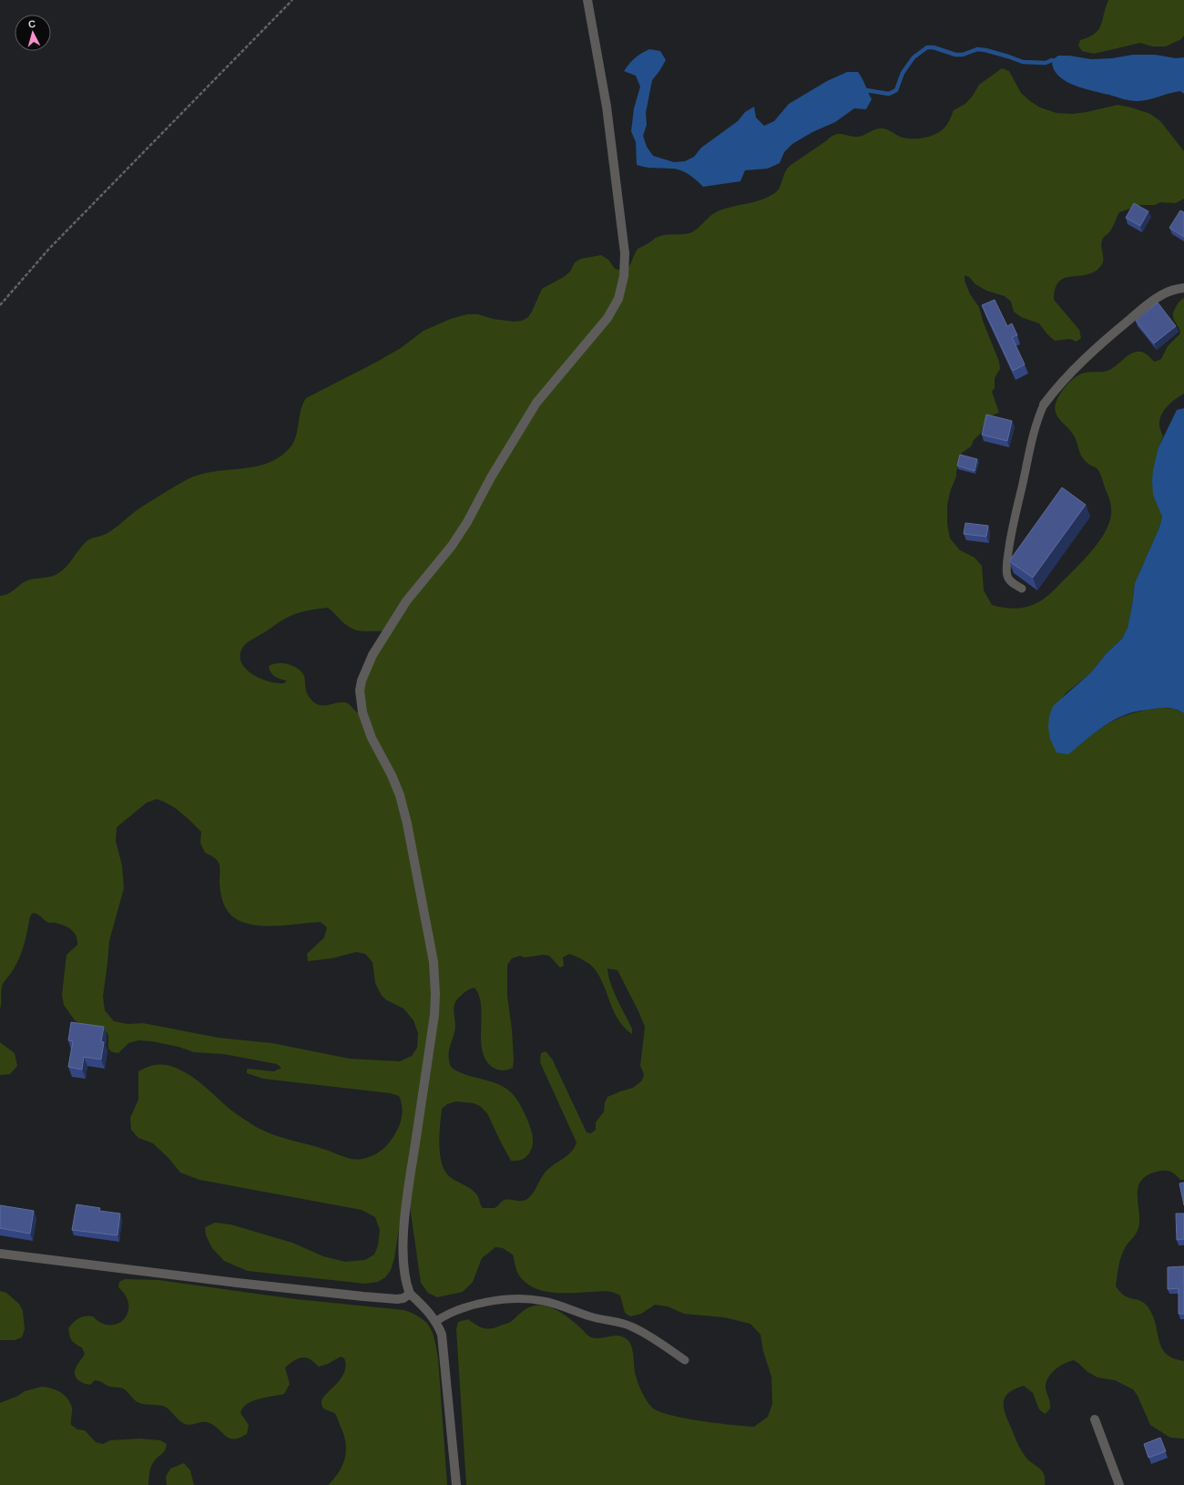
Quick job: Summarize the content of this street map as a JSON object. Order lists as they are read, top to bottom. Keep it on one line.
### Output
{"north":"top"}
